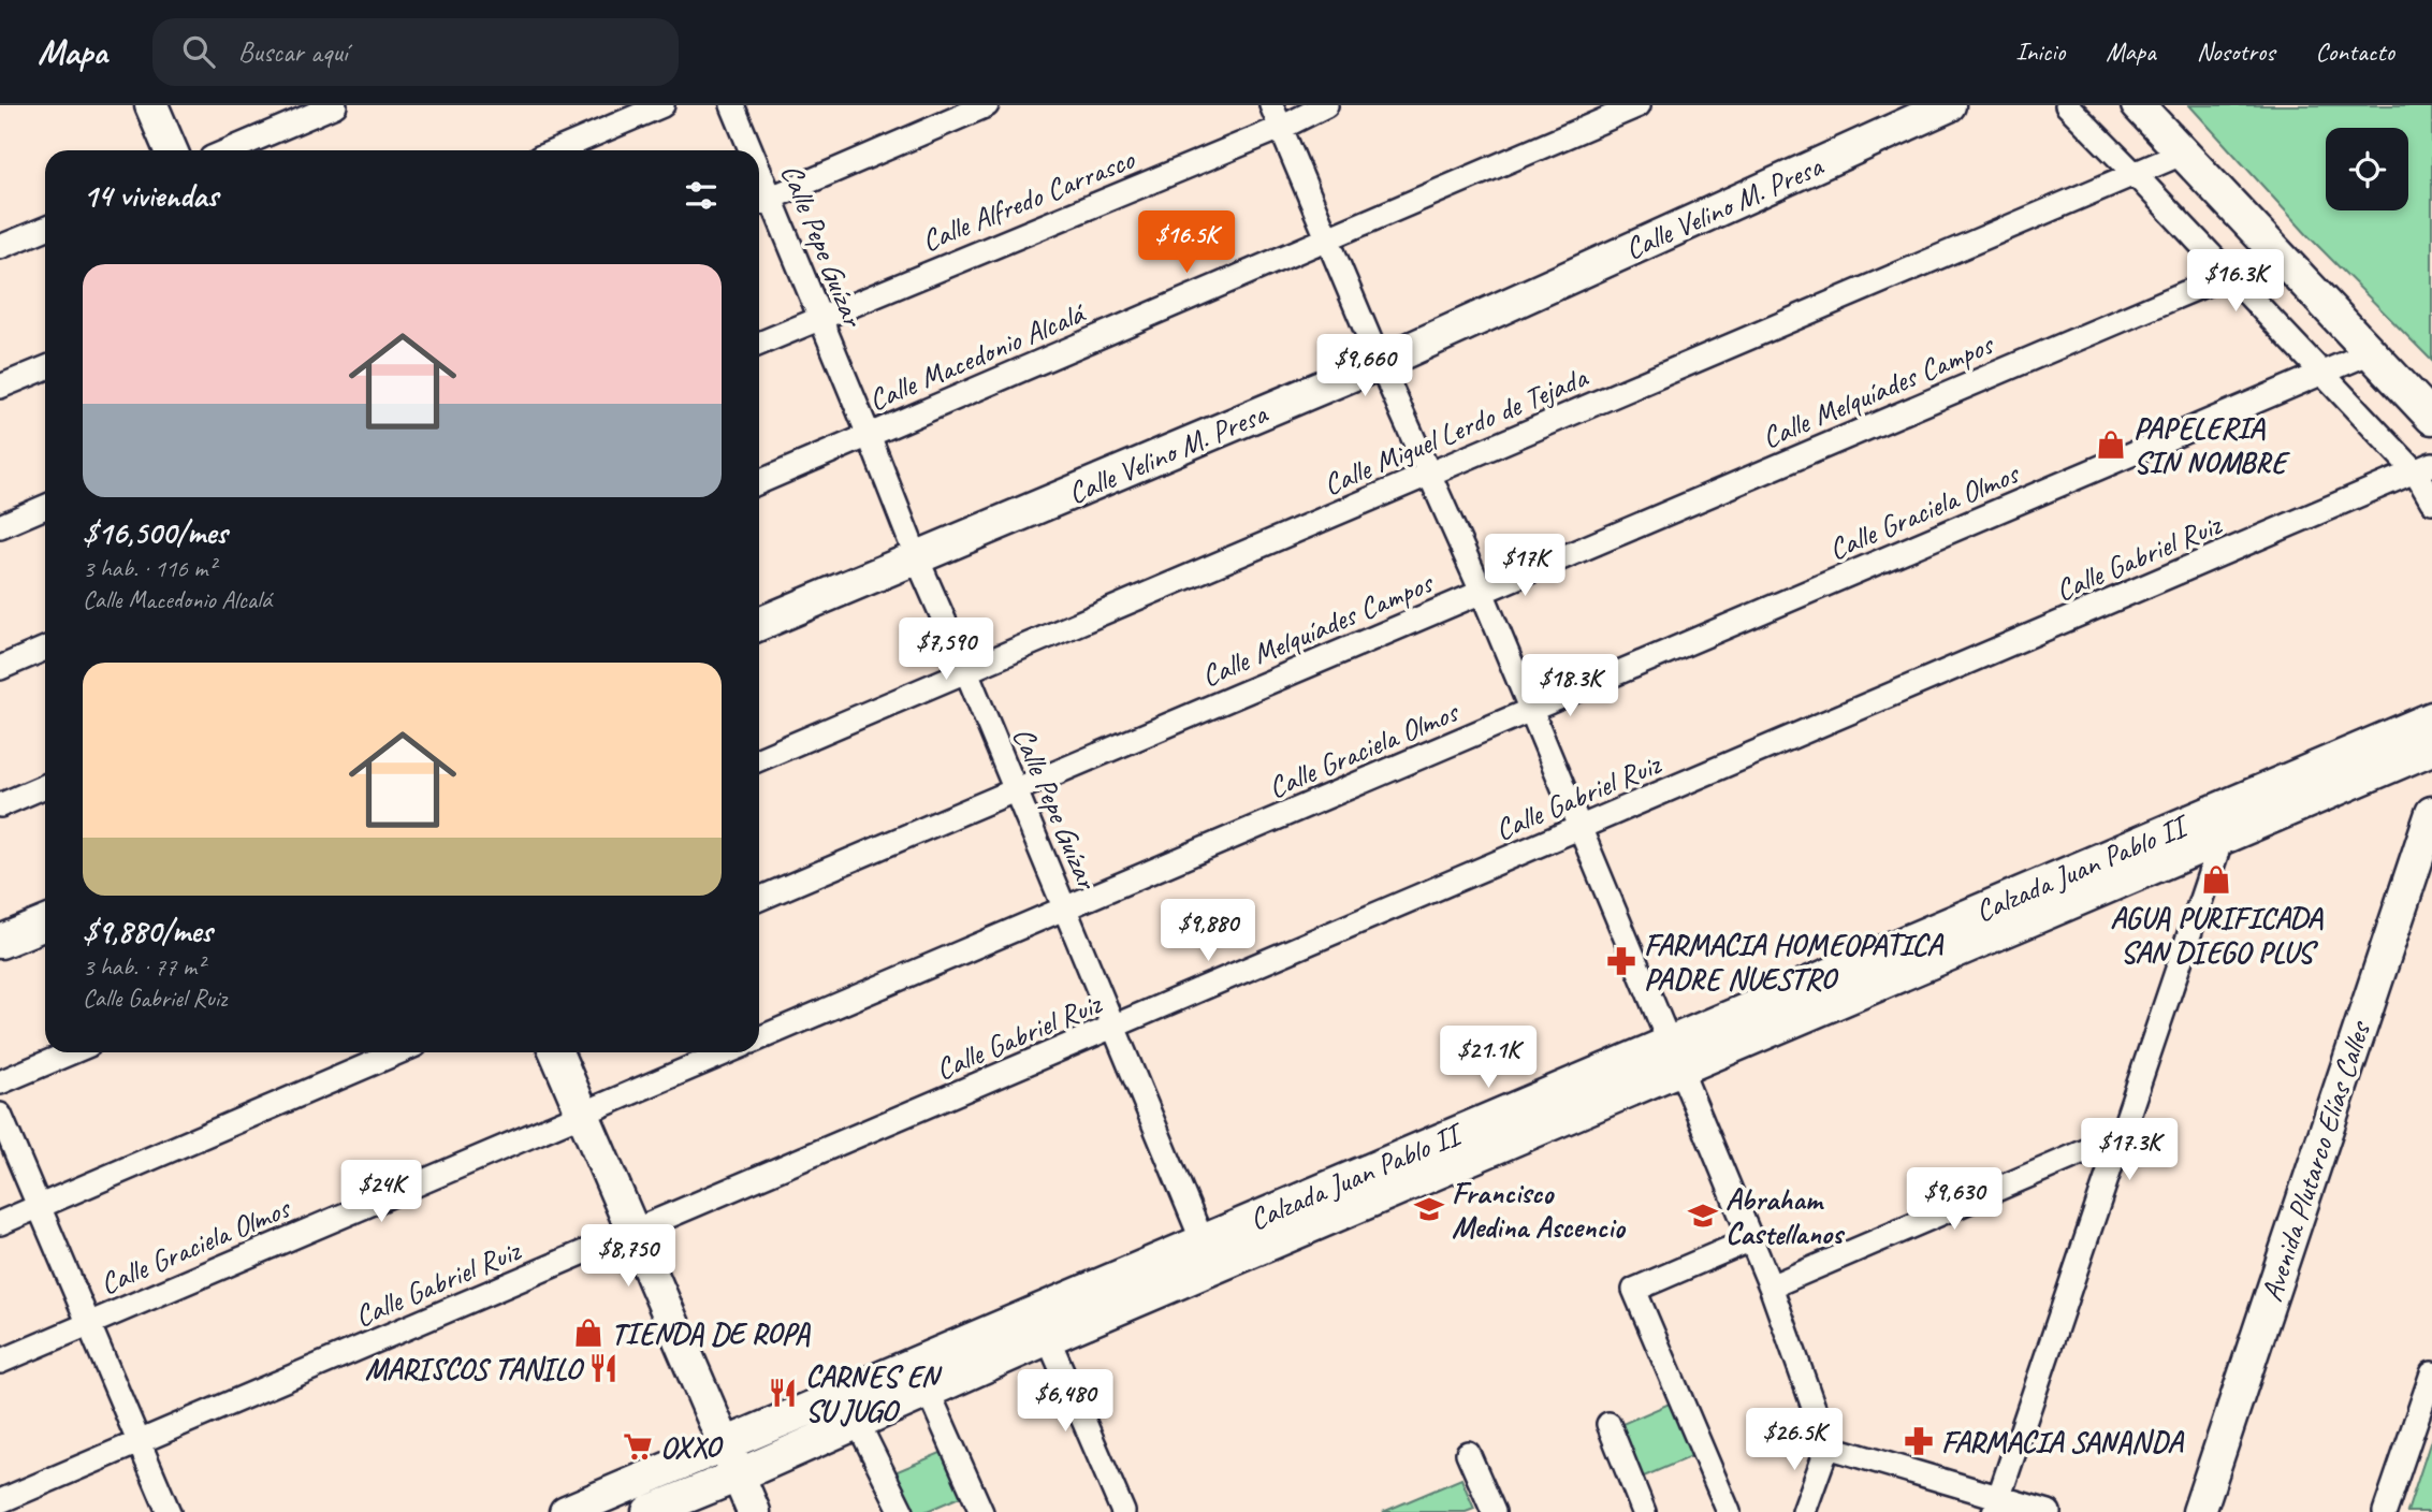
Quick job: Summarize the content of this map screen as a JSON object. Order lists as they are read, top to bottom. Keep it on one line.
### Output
{"streets":{"main road":["Calle Velino M. Presa","Calzada Juan Pablo II","Avenida Plutarco Elías Calles"],"street":["Calle Alfredo Carrasco","Calle Pepe Guízar","Calle Macedonio Alcalá","Calle Melquíades Campos","Calle Miguel Lerdo de Tejada","Calle Graciela Olmos","Calle Gabriel Ruiz"]},"crossings":[["Calle Alfredo Carrasco","Calle Pepe Guízar"],["Calle Velino M. Presa","Calle Pepe Guízar"],["Calle Pepe Guízar","Calle Macedonio Alcalá"],["Calle Pepe Guízar","Calle Melquíades Campos"],["Calle Pepe Guízar","Calle Miguel Lerdo de Tejada"],["Calle Pepe Guízar","Calle Graciela Olmos"],["Calle Pepe Guízar","Calle Gabriel Ruiz"],["Calle Pepe Guízar","Calzada Juan Pablo II"]],"places":{"shop":["PAPELERIA SIN NOMBRE","AGUA PURIFICADA SAN DIEGO PLUS","TIENDA DE ROPA"],"pharmacy":["FARMACIA HOMEOPATICA PADRE NUESTRO","FARMACIA SANANDA"],"school or university":["Francisco Medina Ascencio","Abraham Castellanos"],"restaurant":["MARISCOS TANILO","CARNES EN SU JUGO"],"supermarket":["OXXO"]},"page":{"header":"Mapa","search":"Buscar aquí","nav":["Inicio","Mapa","Nosotros","Contacto"],"heading":"14 viviendas","price":["$16.5K","$16.3K","$9,660","$17K","$7,590","$18.3K","$9,880","$21.1K","$17.3K","$24K","$9,630","$8,750","$6,480","$26.5K"],"list":[{"name":"$16,500/mes","note":"3 hab. · 116 m² · Calle Macedonio Alcalá"},{"name":"$9,880/mes","note":"3 hab. · 77 m² · Calle Gabriel Ruiz"}]}}
